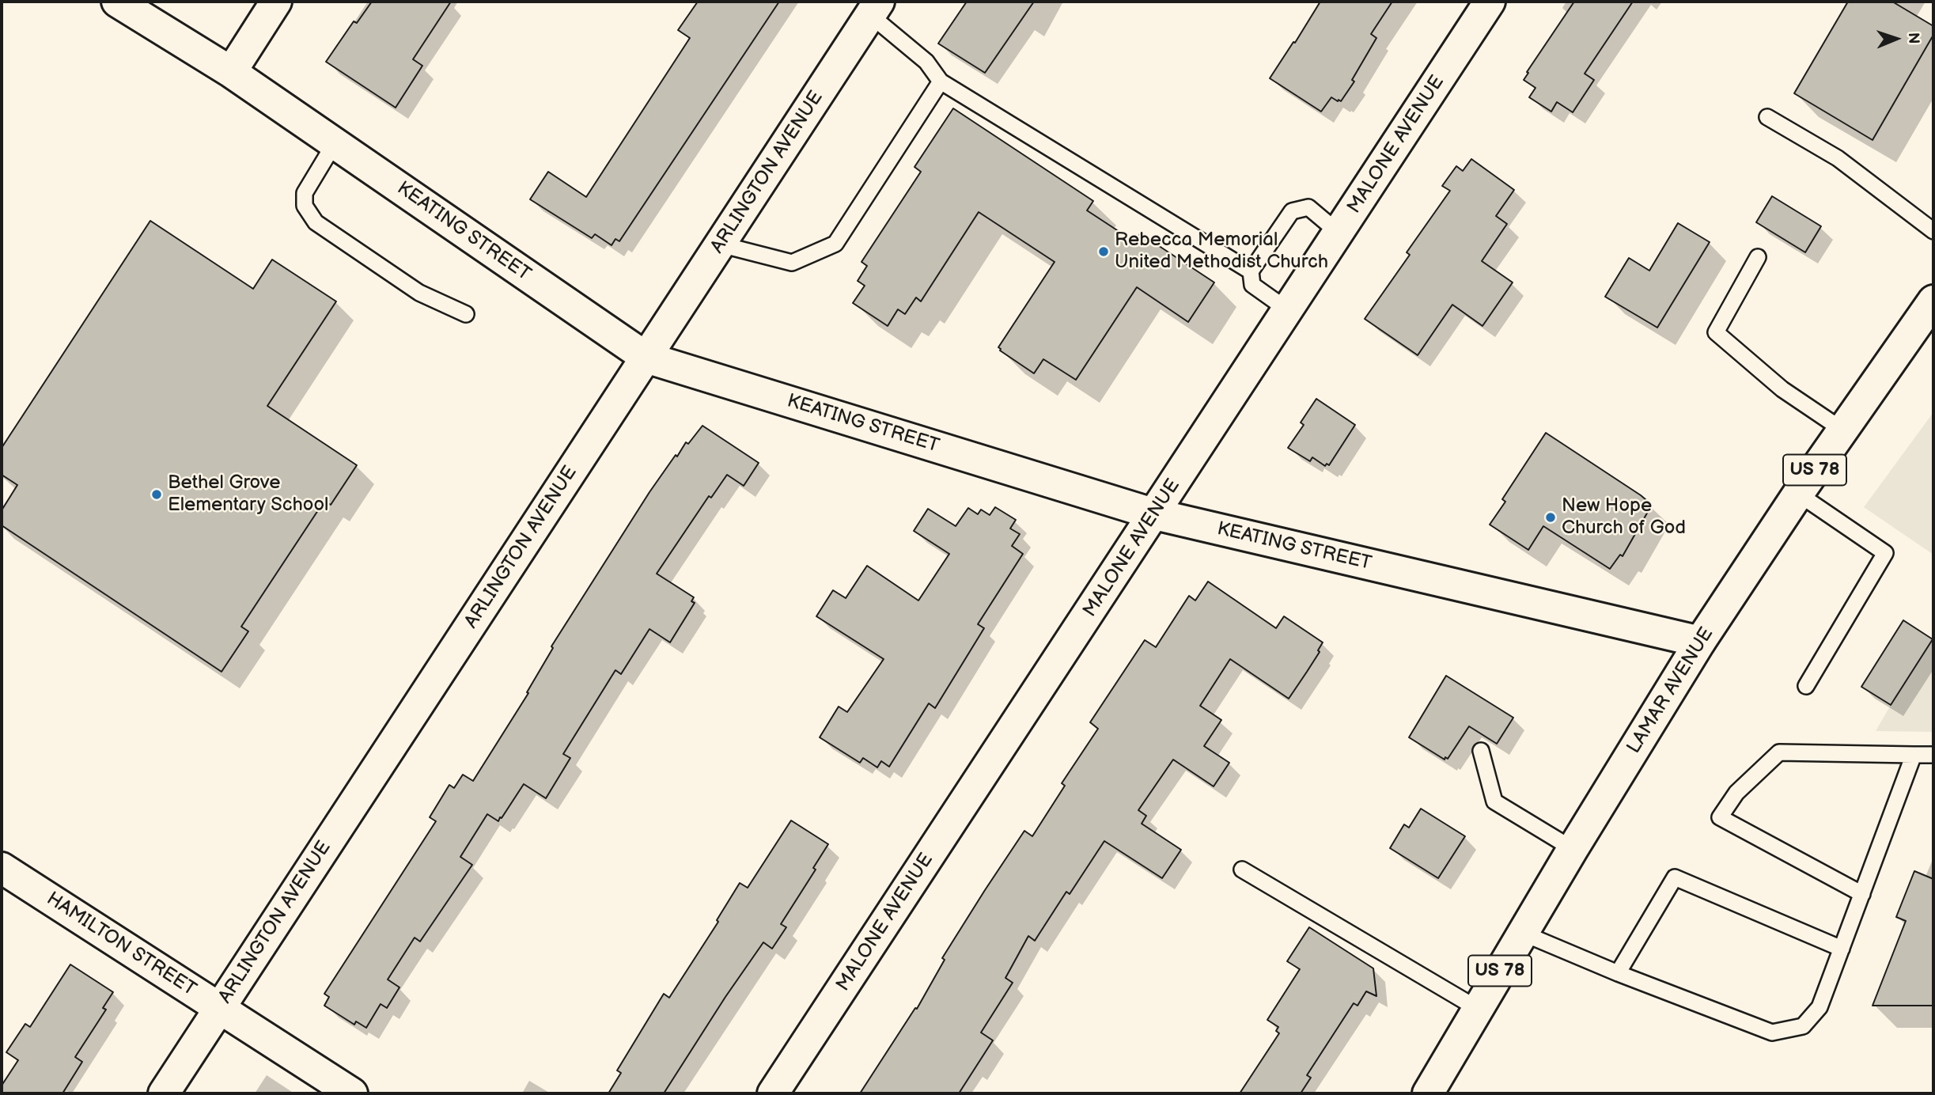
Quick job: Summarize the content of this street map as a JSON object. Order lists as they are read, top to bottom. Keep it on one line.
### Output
{"streets":{"street":["MALONE AVENUE","ARLINGTON AVENUE","KEATING STREET","US 78","LAMAR AVENUE","HAMILTON STREET"]},"crossings":[["MALONE AVENUE","KEATING STREET"],["ARLINGTON AVENUE","KEATING STREET"],["ARLINGTON AVENUE","HAMILTON STREET"],["KEATING STREET","LAMAR AVENUE"]],"places":["Rebecca Memorial United Methodist Church","Bethel Grove Elementary School","New Hope Church of God"],"north":"right"}
